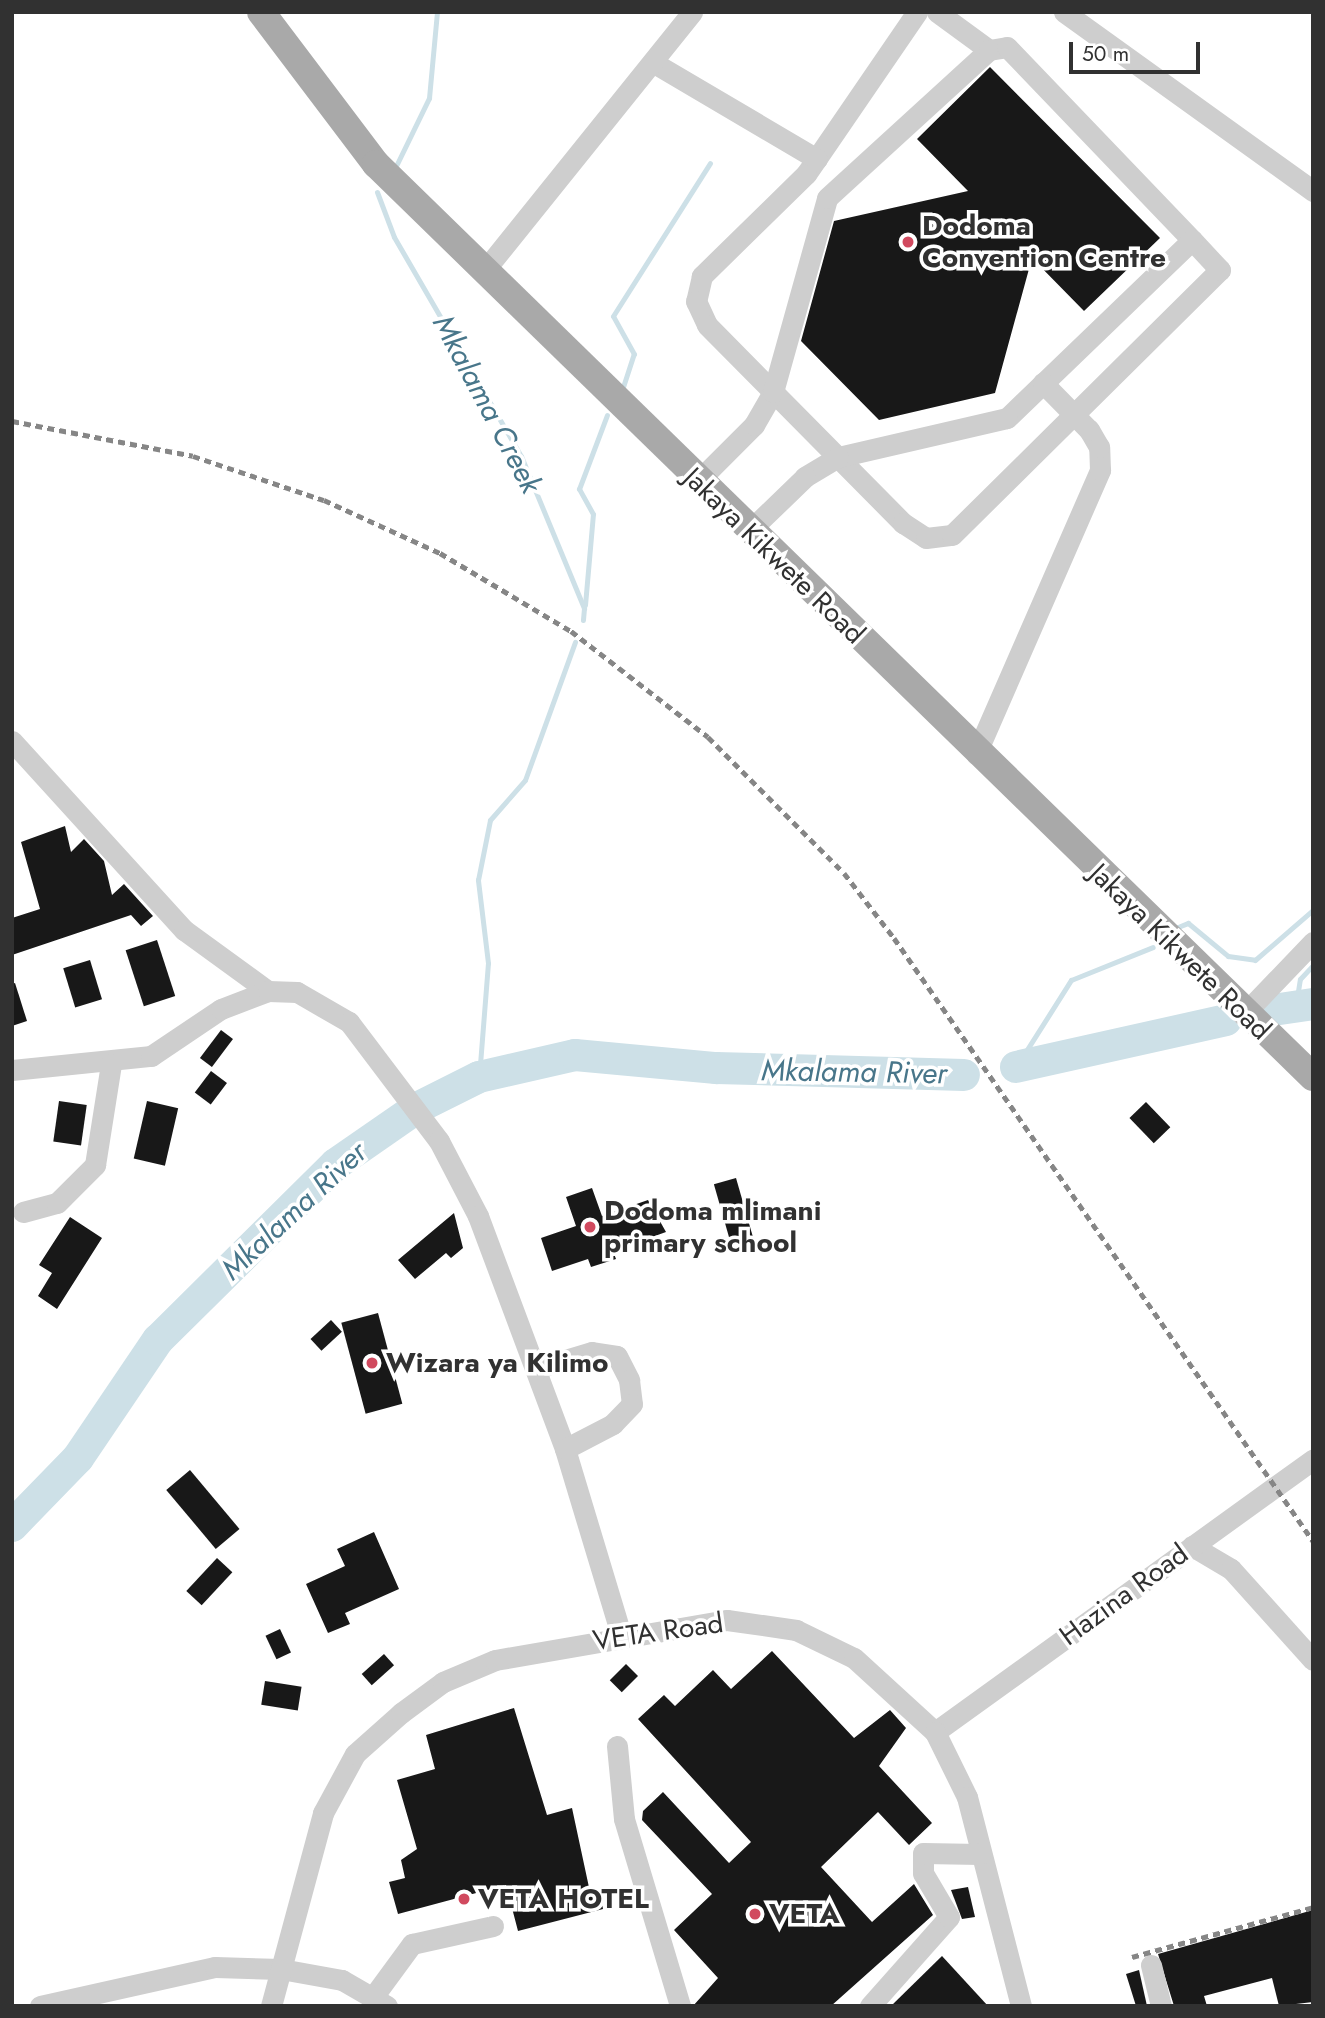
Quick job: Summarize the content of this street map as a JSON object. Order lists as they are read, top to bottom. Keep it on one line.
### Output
{"streets":{"main road":["Jakaya Kikwete Road"],"street":["Hazina Road","VETA Road"]},"crossings":[["Hazina Road","VETA Road"]],"water":["Mkalama Creek","Mkalama River"],"places":["Dodoma Convention Centre","Dodoma mlimani primary school","Wizara ya Kilimo","VETA HOTEL","VETA"],"scale_bar":"50 m"}
